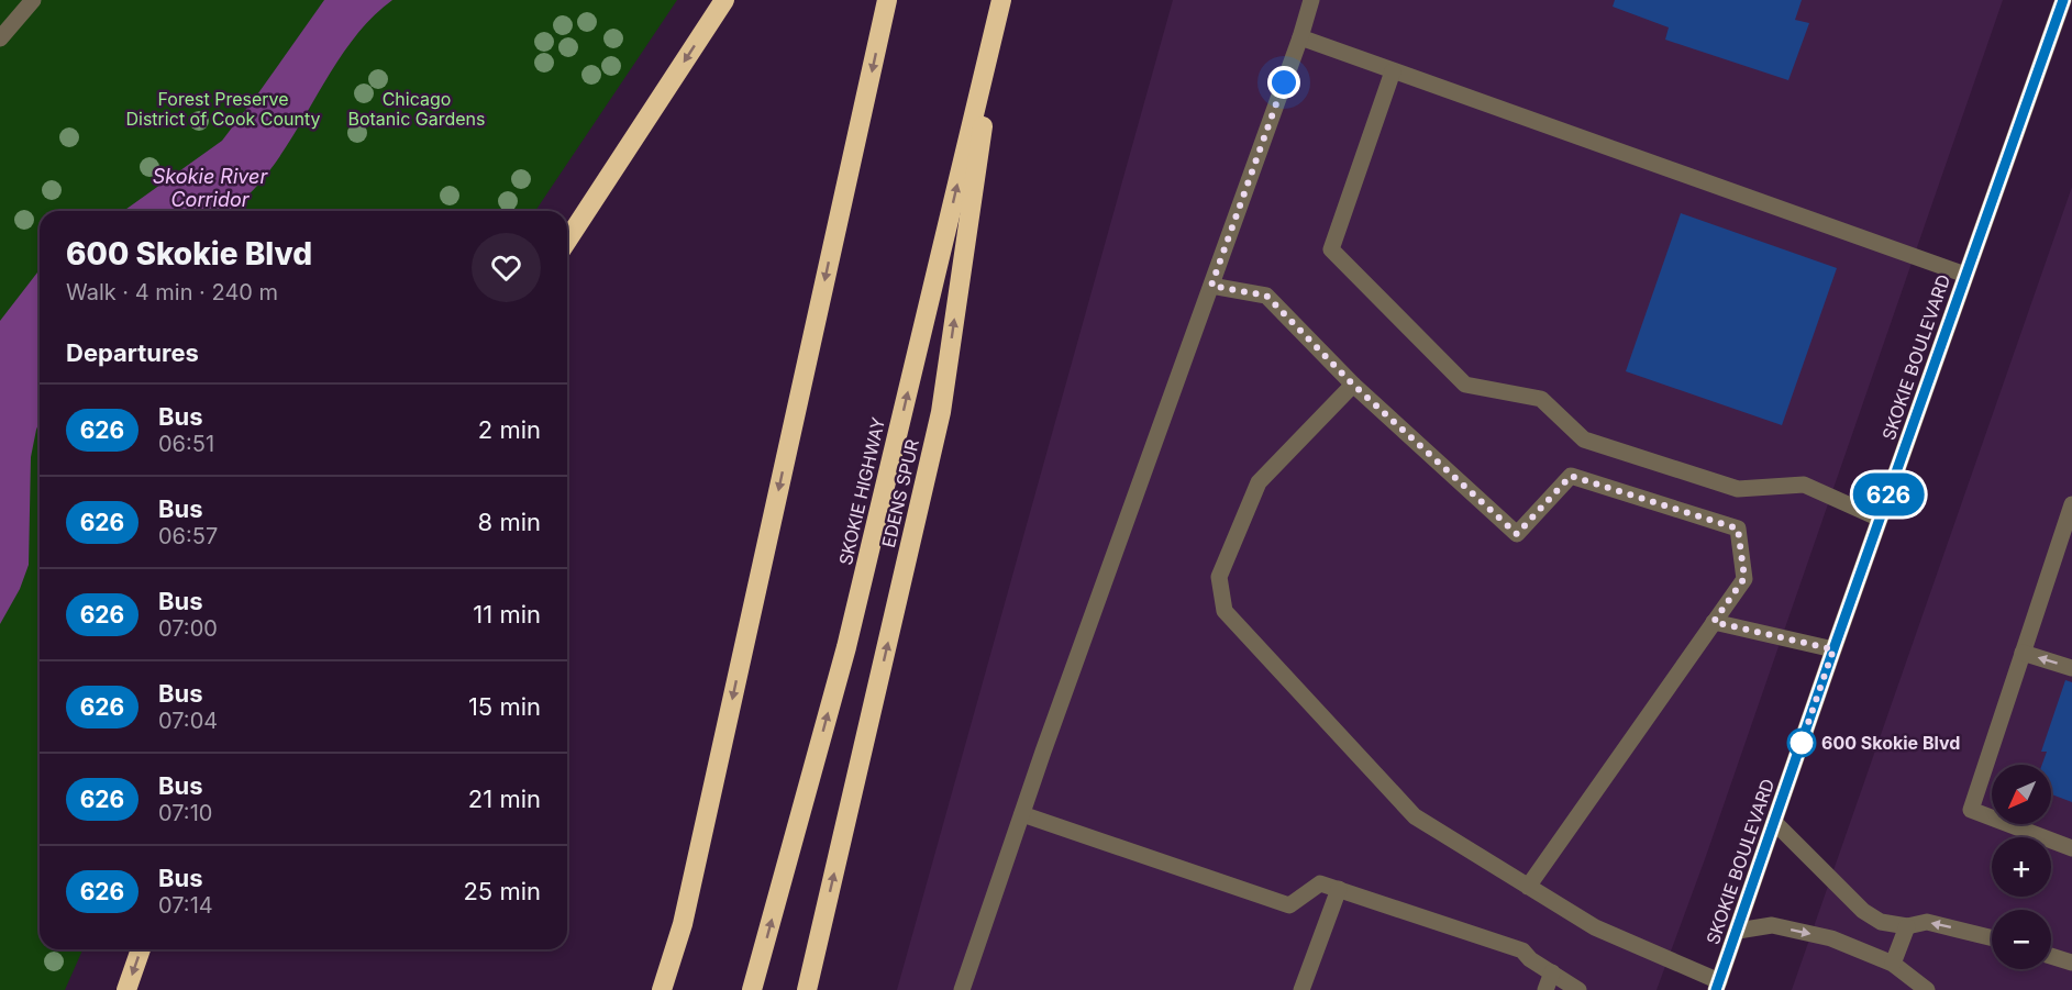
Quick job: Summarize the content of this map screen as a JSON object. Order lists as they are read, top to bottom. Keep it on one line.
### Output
{"streets":{"highway":["SKOKIE HIGHWAY","EDENS SPUR"],"main road":["SKOKIE BOULEVARD"]},"crossings":[["SKOKIE HIGHWAY","EDENS SPUR"]],"water":["Skokie River Corridor"],"parks":["Forest Preserve District of Cook County","Chicago Botanic Gardens"],"places":["600 Skokie Blvd"],"lines":["bus line 626"],"north":"bottom left","page":{"on_map":"626","heading":[["600 Skokie Blvd","Walk · 4 min · 240 m"],"Departures"],"list":[{"mark":"626","name":"Bus","note":"06:51","value":"2 min"},{"mark":"626","name":"Bus","note":"06:57","value":"8 min"},{"mark":"626","name":"Bus","note":"07:00","value":"11 min"},{"mark":"626","name":"Bus","note":"07:04","value":"15 min"},{"mark":"626","name":"Bus","note":"07:10","value":"21 min"},{"mark":"626","name":"Bus","note":"07:14","value":"25 min"}],"map_buttons":["+","−"]}}
